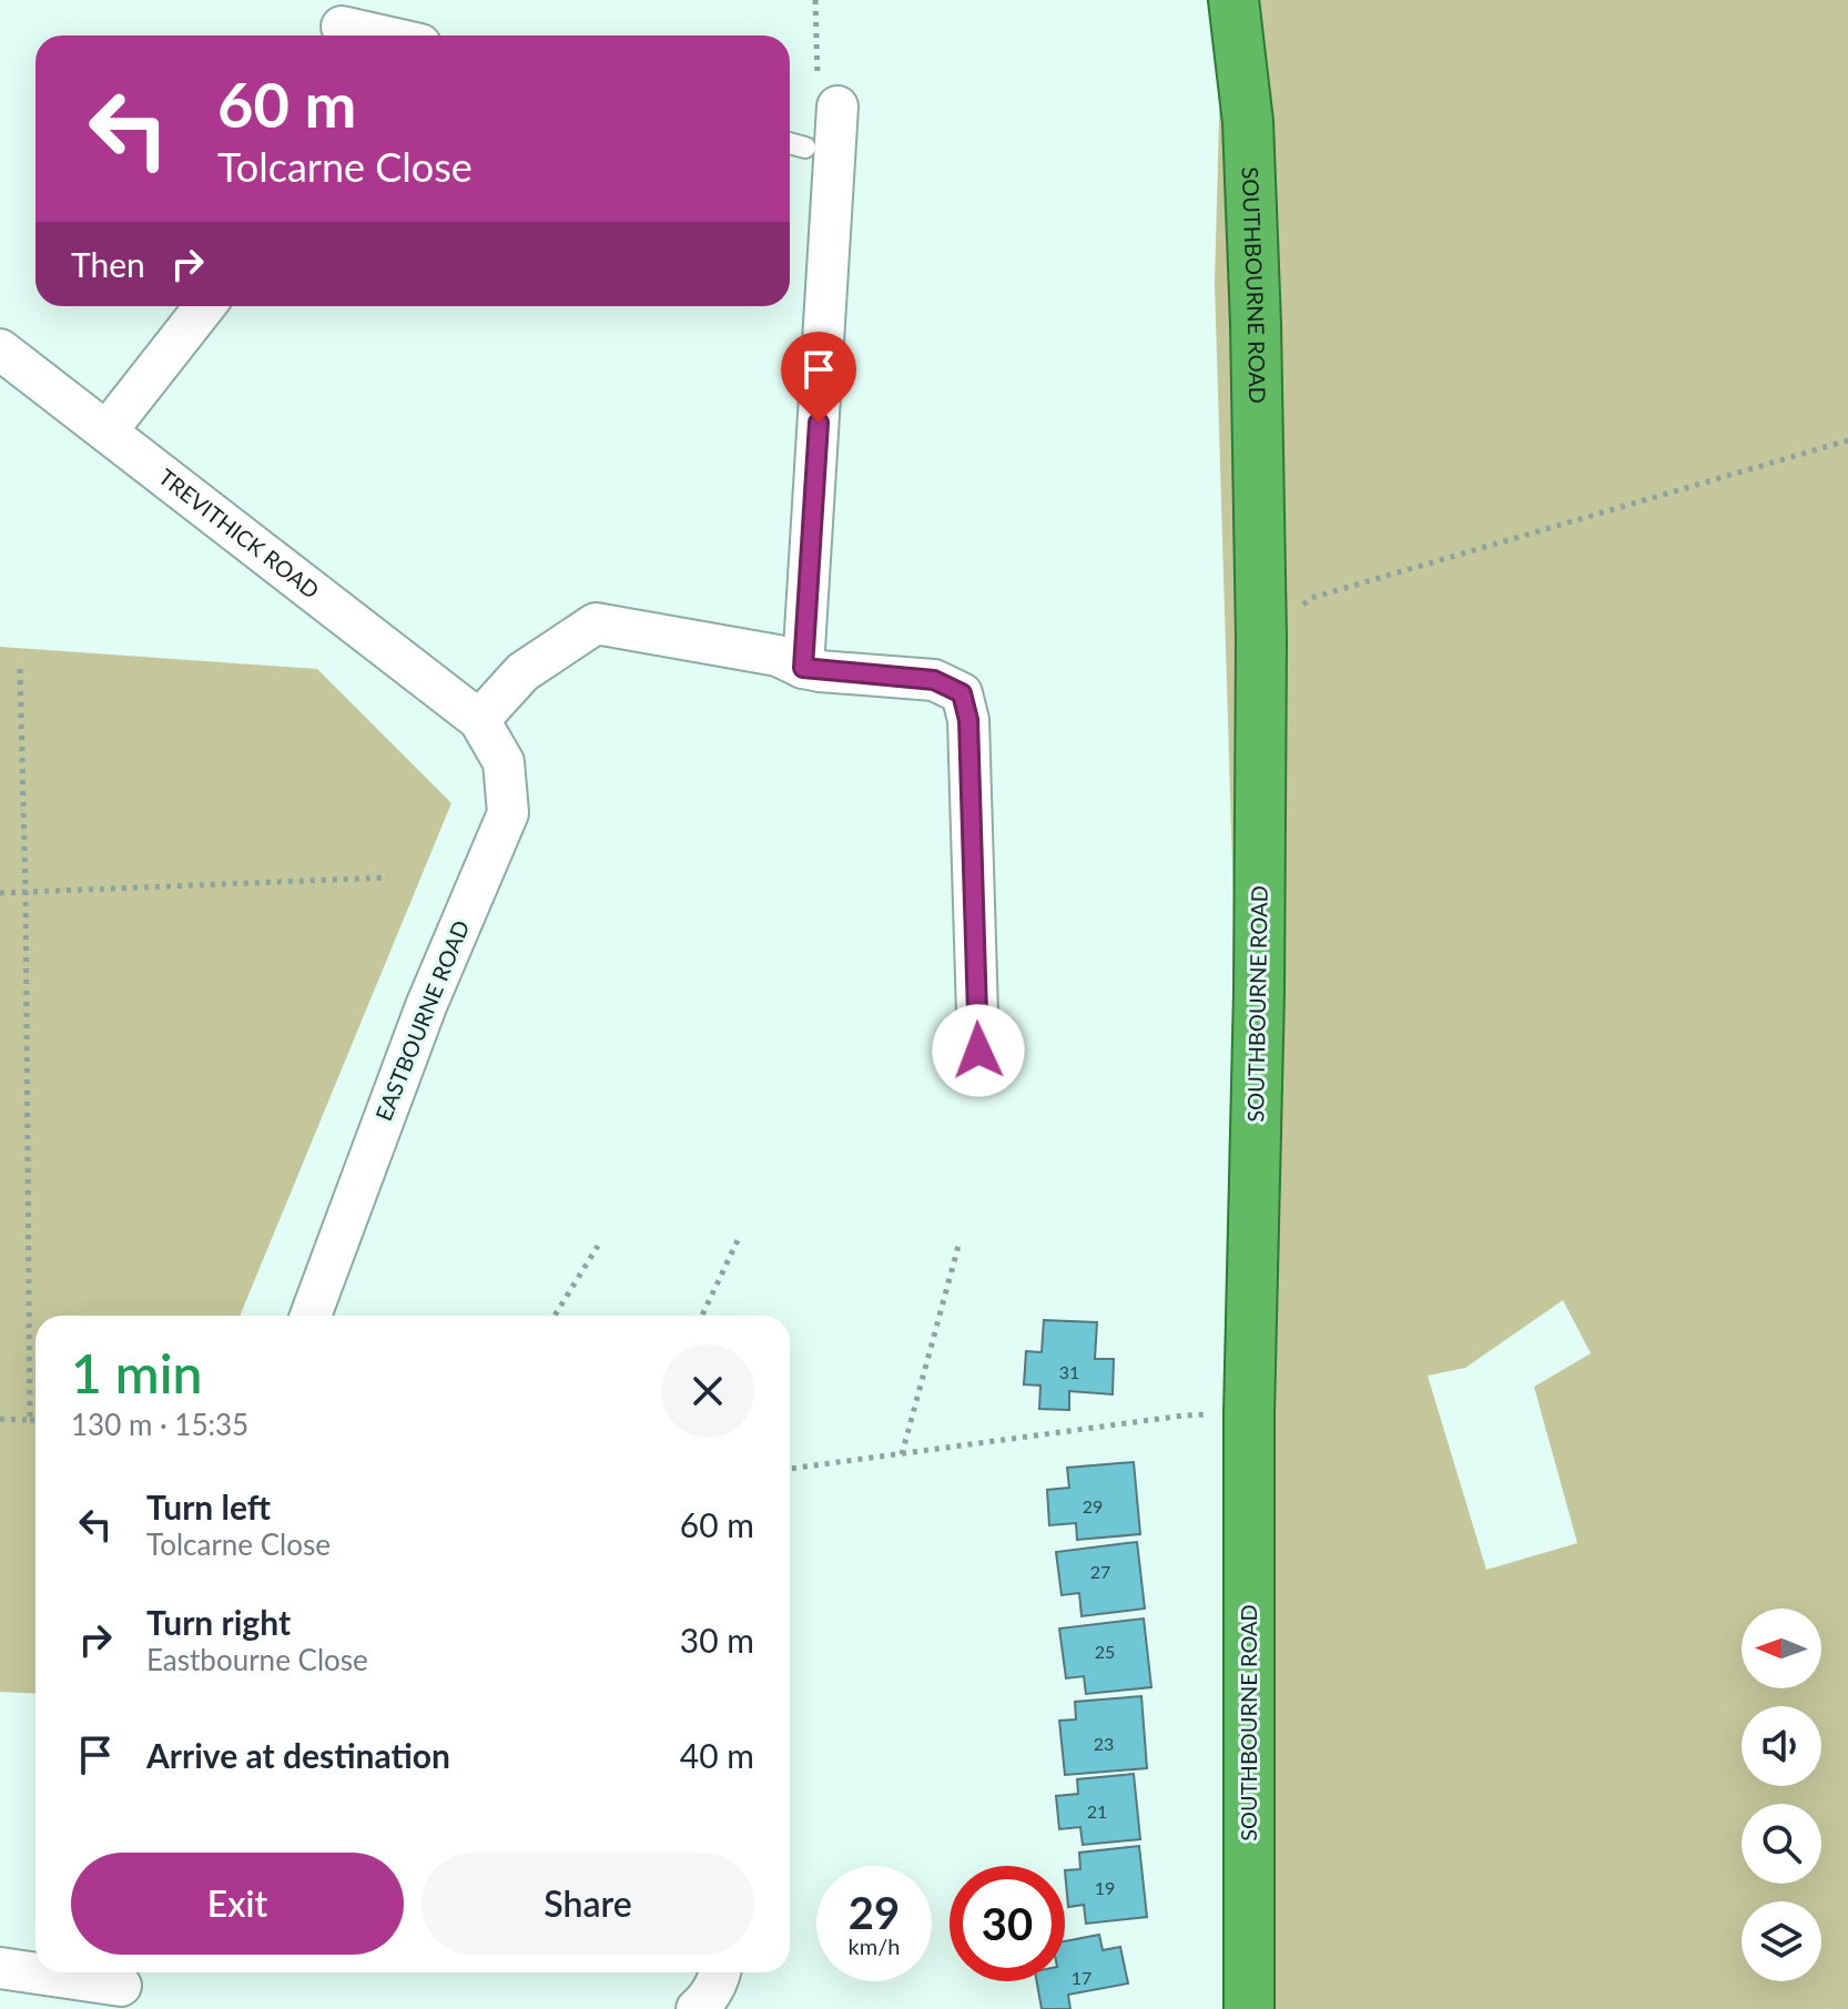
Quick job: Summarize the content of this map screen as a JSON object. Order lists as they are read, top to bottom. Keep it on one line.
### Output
{"streets":{"highway":["SOUTHBOURNE ROAD"],"street":["TREVITHICK ROAD","EASTBOURNE ROAD"]},"crossings":[["TREVITHICK ROAD","EASTBOURNE ROAD"]],"house_numbers":["31","29","27","25","23","21","19","17"],"north":"left","page":{"turn":["60 m","Tolcarne Close"],"then":"Then","heading":["1 min","130 m · 15:35"],"list":[{"name":"Turn left","note":"Tolcarne Close","value":"60 m"},{"name":"Turn right","note":"Eastbourne Close","value":"30 m"},{"name":"Arrive at destination","value":"40 m"}],"buttons":["Exit","Share"],"speed":"29 km/h","limit":"30"}}
